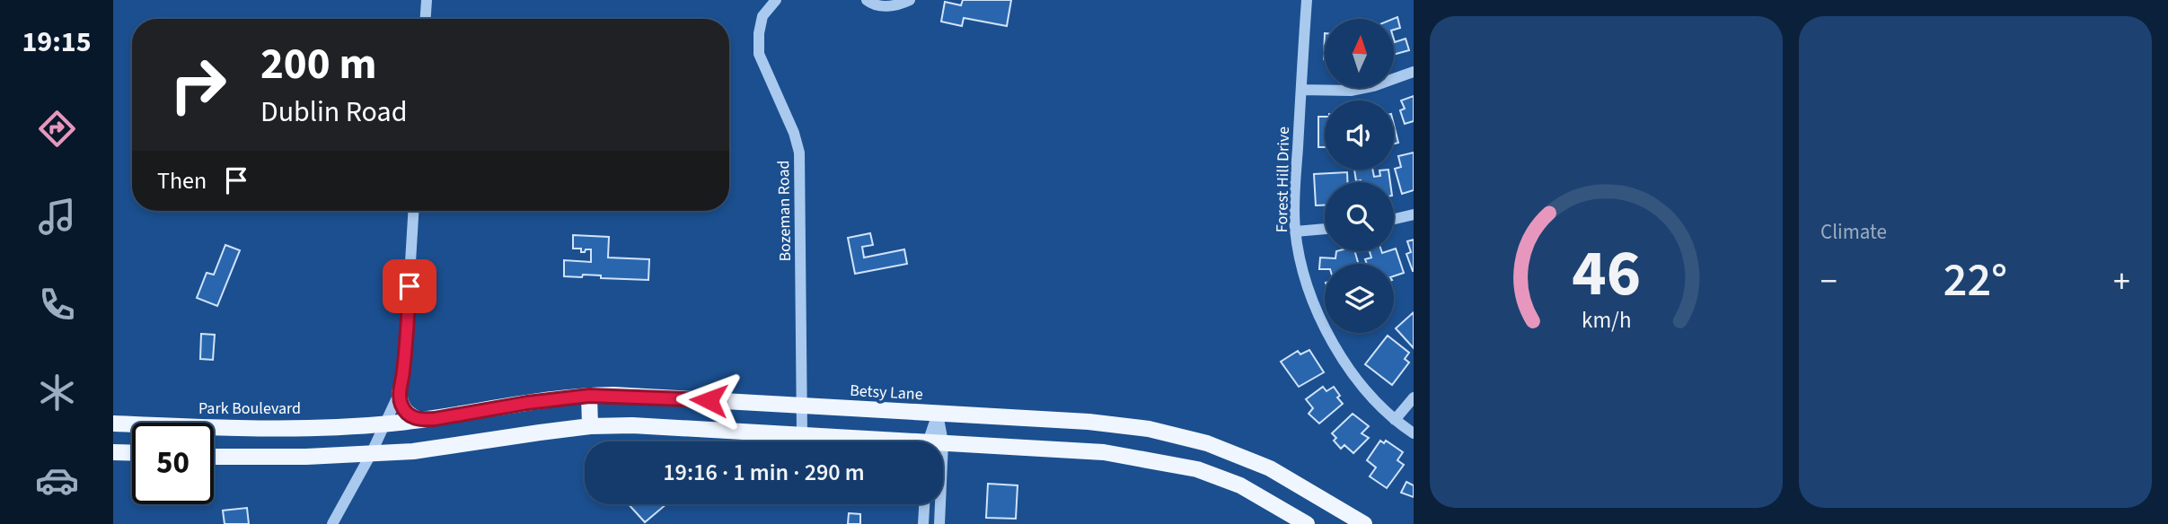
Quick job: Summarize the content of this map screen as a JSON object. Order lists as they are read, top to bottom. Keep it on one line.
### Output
{"streets":{"main road":["Betsy Lane","Park Boulevard"],"street":["Forest Hill Drive","Bozeman Road"]},"crossings":[["Bozeman Road","Betsy Lane"],["Betsy Lane","Park Boulevard"]],"north":"top","page":{"tabs":"19:15","tile":"Climate","turn":["200 m","Dublin Road"],"then":"Then","heat":["−","22°","+"],"limit":"50","trip":"19:16 · 1 min · 290 m","gauge":["46","km/h"]}}
